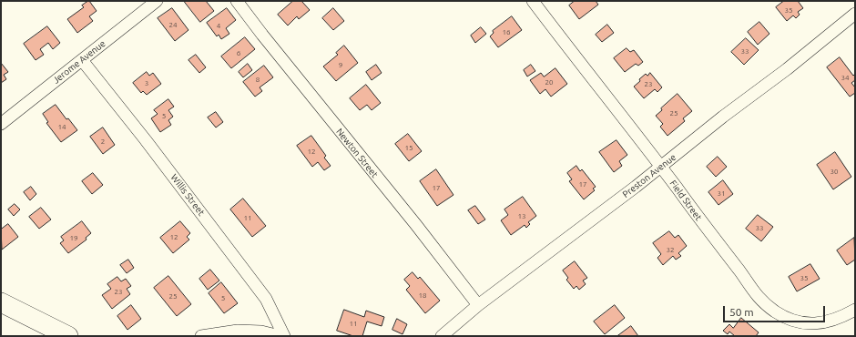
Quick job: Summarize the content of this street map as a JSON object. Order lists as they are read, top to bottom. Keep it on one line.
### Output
{"streets":{"street":["Jerome Avenue","Newton Street","Preston Avenue","Willis Street","Field Street"]},"crossings":[["Jerome Avenue","Willis Street"],["Newton Street","Preston Avenue"],["Preston Avenue","Field Street"]],"house_numbers":["35","24","4","16","33","6","9","34","8","20","3","23","25","5","14","2","15","12","30","17","17","31","13","11","33","12","19","32","35","23","18","25","5","11"],"scale_bar":"50 m"}
